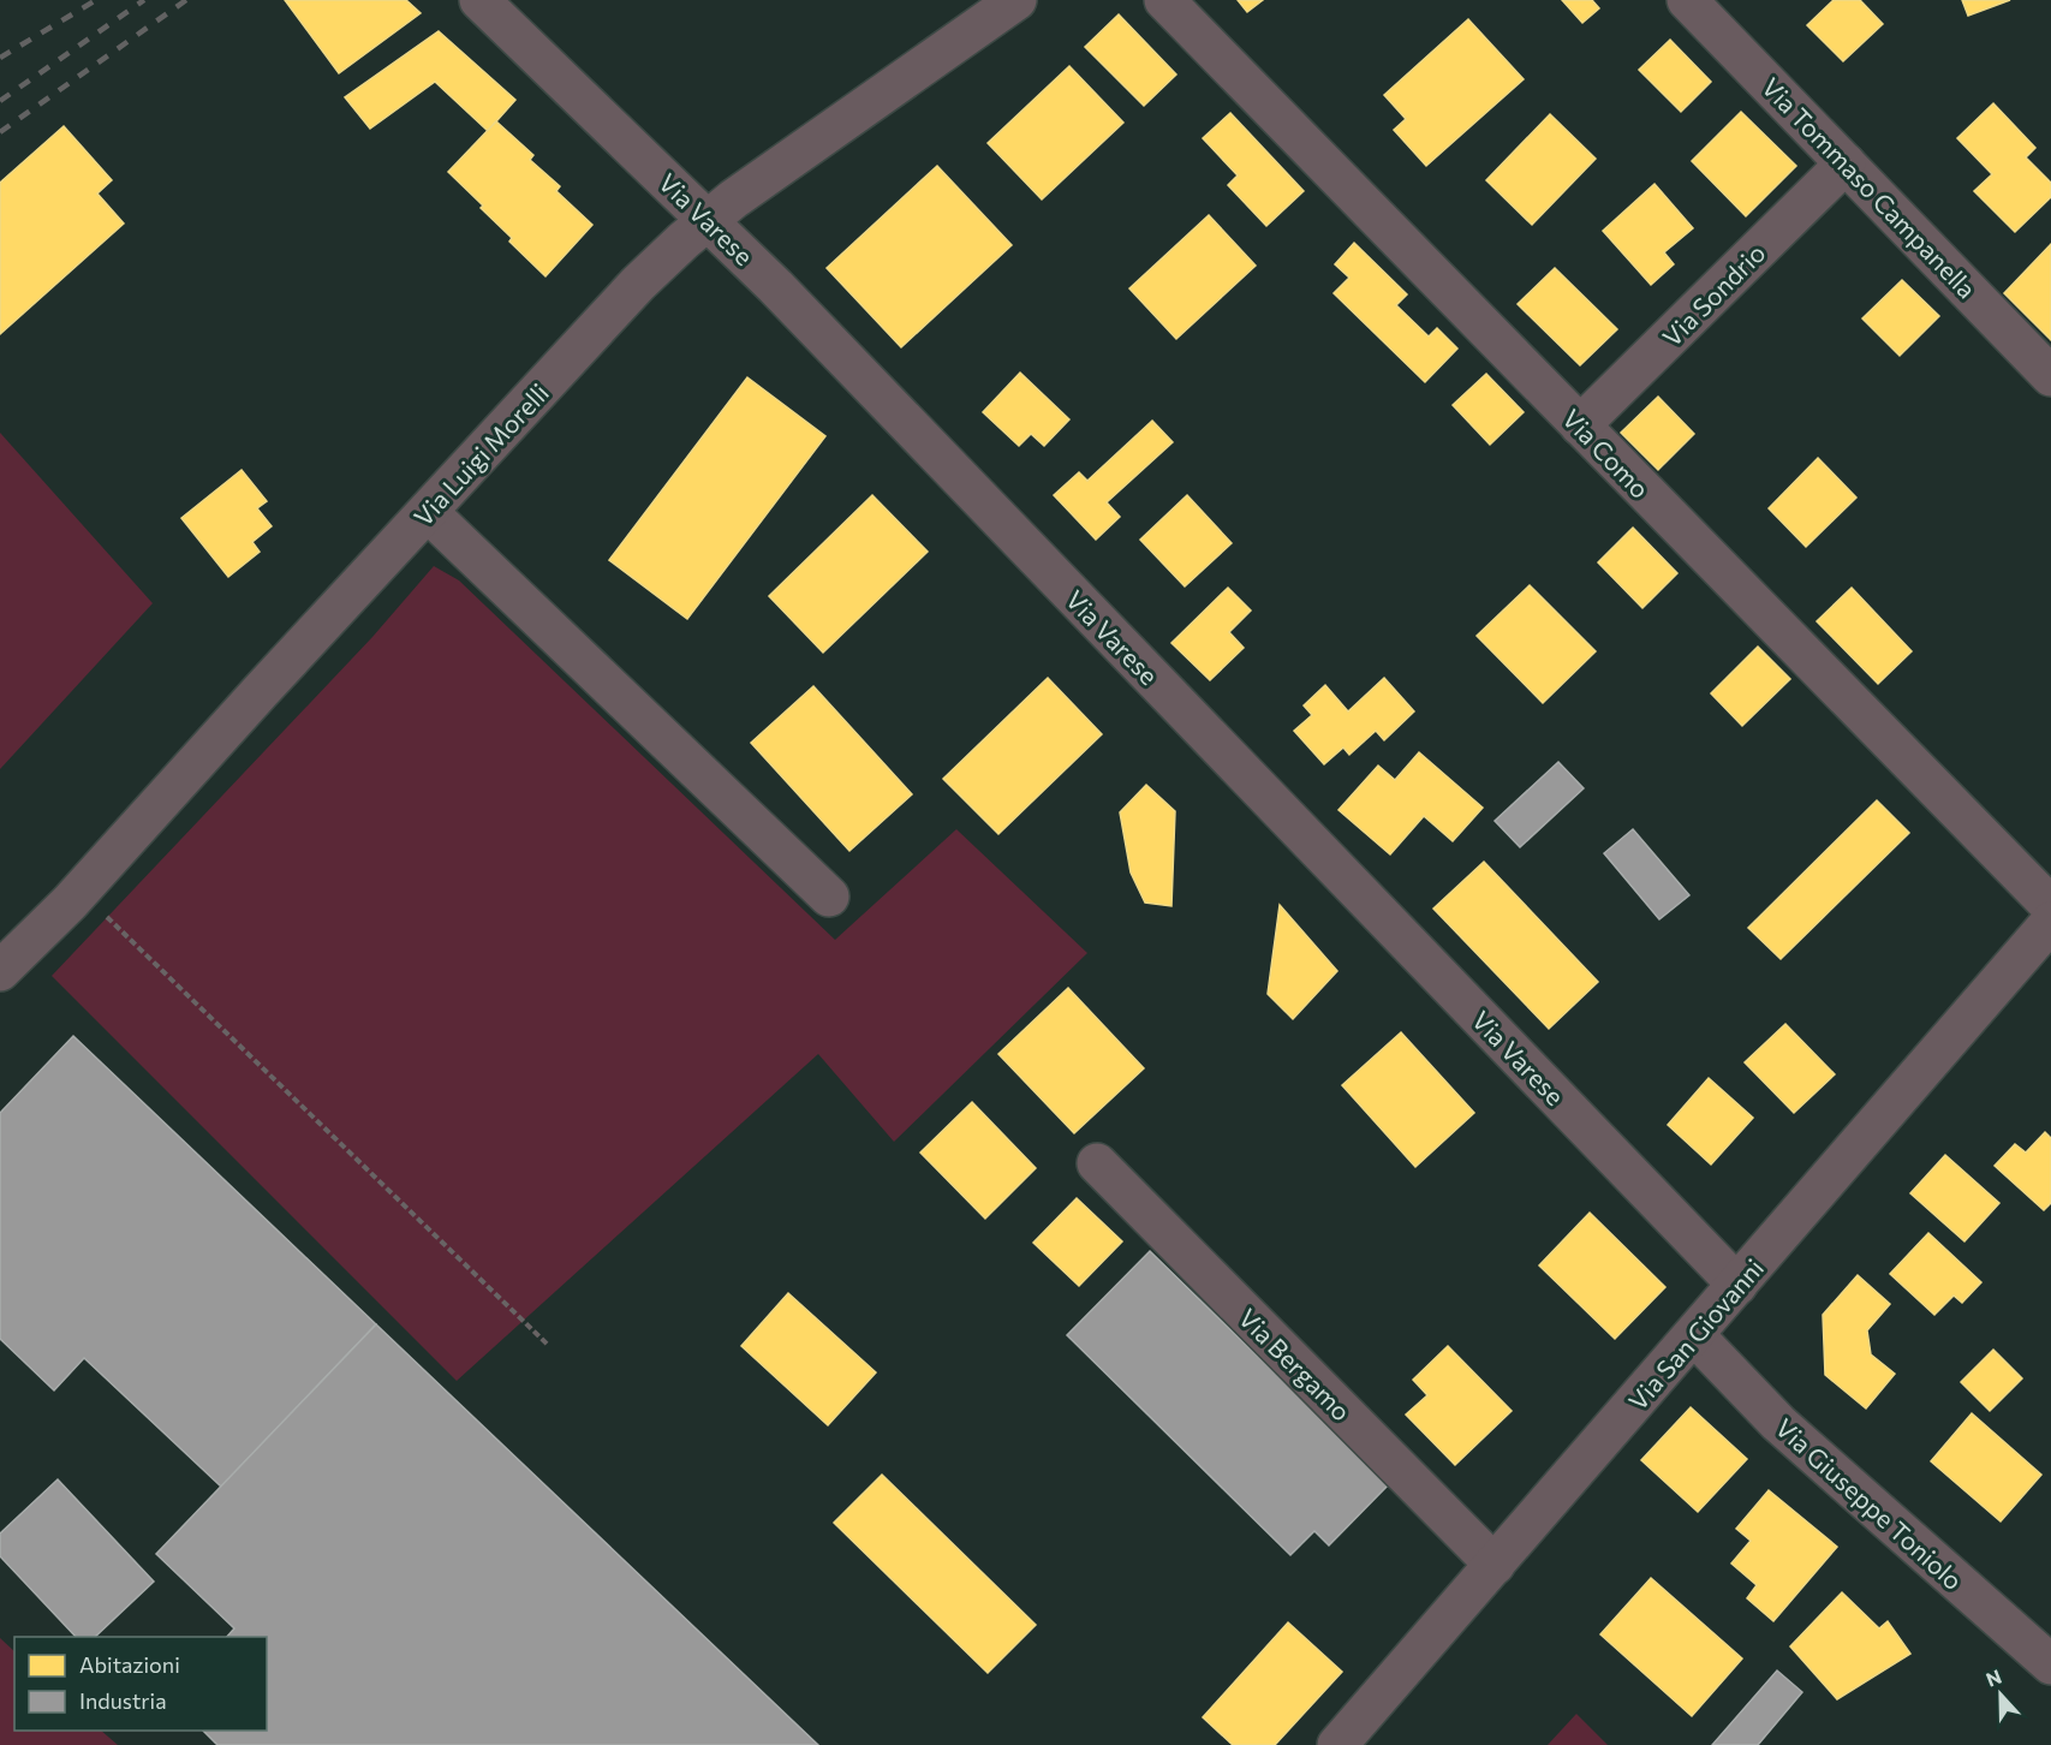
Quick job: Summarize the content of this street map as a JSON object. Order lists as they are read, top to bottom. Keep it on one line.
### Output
{"streets":{"street":["Via Tommaso Campanella","Via Varese","Via Sondrio","Via Como","Via Luigi Morelli","Via San Giovanni","Via Bergamo","Via Giuseppe Toniolo"]},"crossings":[["Via Tommaso Campanella","Via Sondrio"],["Via Varese","Via Luigi Morelli"],["Via Varese","Via San Giovanni"],["Via Sondrio","Via Como"],["Via San Giovanni","Via Bergamo"],["Via San Giovanni","Via Giuseppe Toniolo"]],"legend":["Abitazioni","Industria"],"north":"top"}
